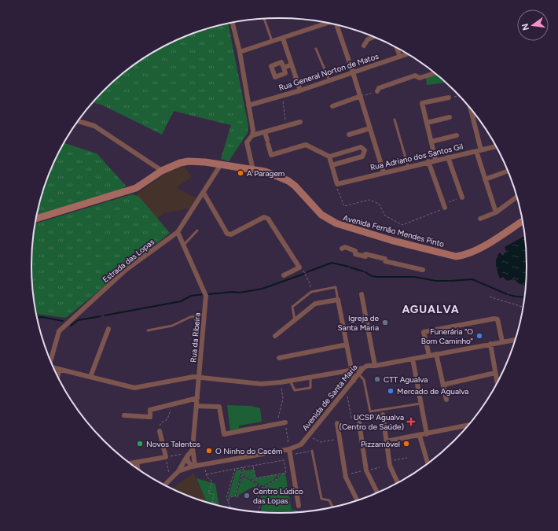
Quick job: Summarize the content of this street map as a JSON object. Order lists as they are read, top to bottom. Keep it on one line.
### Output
{"streets":{"main road":["Avenida Fernão Mendes Pinto"],"street":["Rua General Norton de Matos","Rua Adriano dos Santos Gil","Estrada das Lopas","Rua da Ribeira","Avenida de Santa Maria"]},"crossings":[["Avenida Fernão Mendes Pinto","Estrada das Lopas"],["Estrada das Lopas","Rua da Ribeira"],["Rua da Ribeira","Avenida de Santa Maria"]],"districts":["AGUALVA"],"places":{"other":["A Paragem","Igreja de Santa Maria","Funerária \"O Bom Caminho\"","CTT Agualva","Mercado de Agualva","Novos Talentos","Pizzamóvel","O Ninho do Cacém","Centro Lúdico das Lopas"],"health":["UCSP Agualva (Centro de Saúde)"]},"north":"left"}
